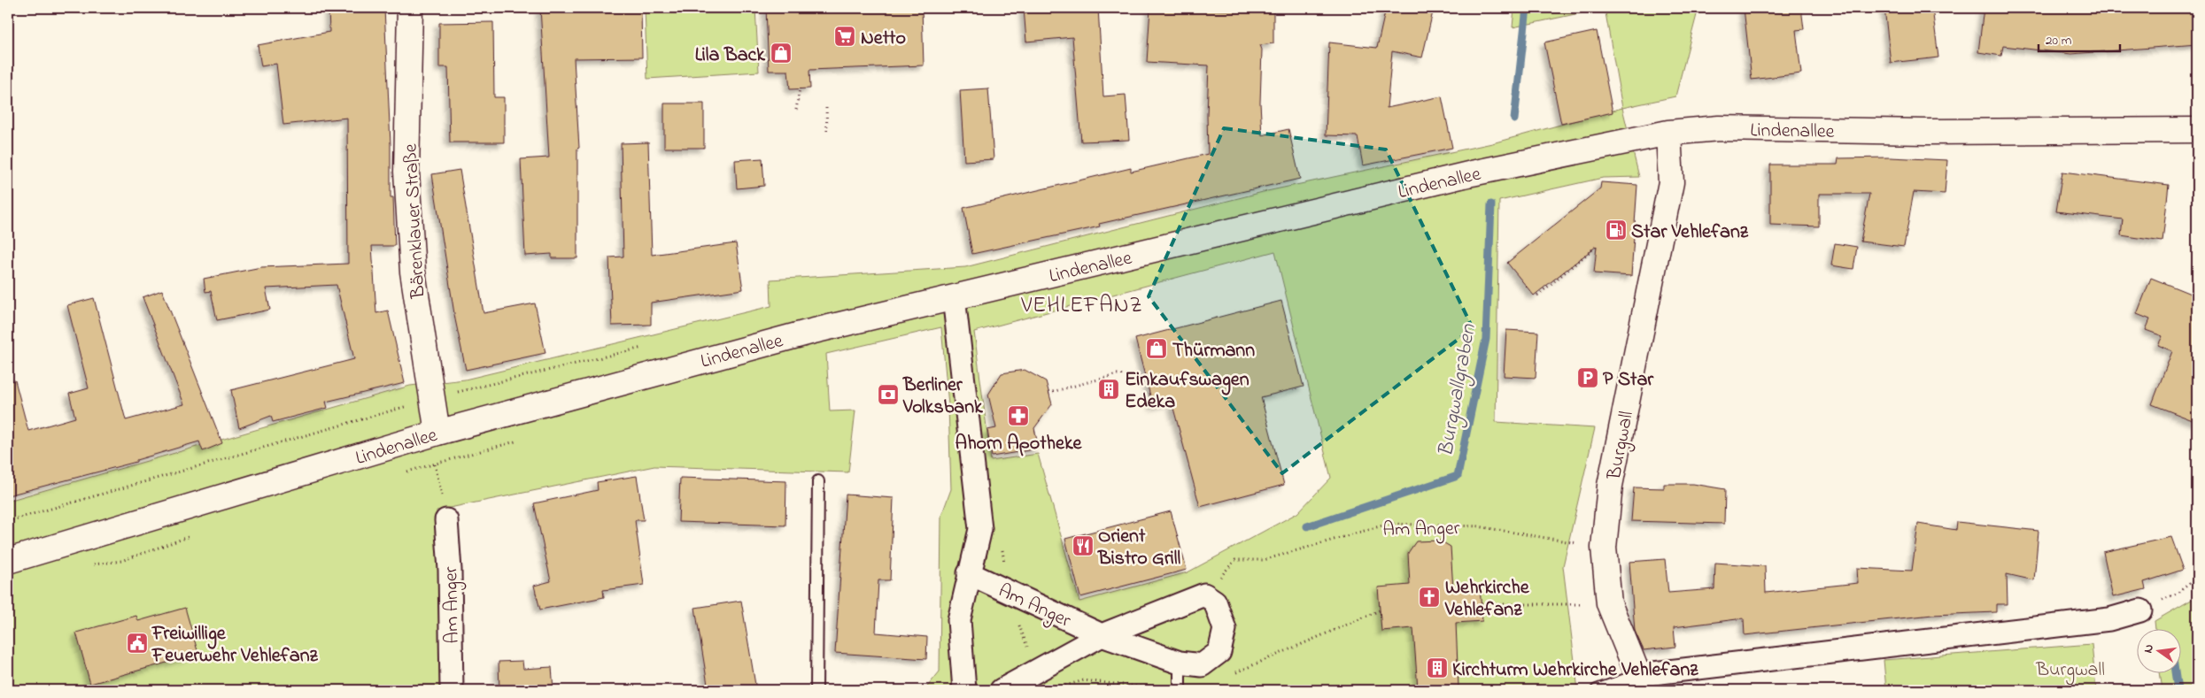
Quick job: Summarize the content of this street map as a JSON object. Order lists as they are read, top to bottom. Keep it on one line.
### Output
{"streets":{"main road":["Lindenallee","Bärenklauer Straße","Burgwall"],"street":["Am Anger"]},"crossings":[["Lindenallee","Bärenklauer Straße"],["Lindenallee","Burgwall"],["Burgwall","Am Anger"]],"districts":["VEHLEFANZ"],"water":["Burgwallgraben"],"parks":["Burgwall"],"places":{"supermarket":["Netto"],"shop":["Lila Back","Thürmann"],"fuel station":["Star Vehlefanz"],"parking":["P Star"],"building":["Einkaufswagen Edeka","Kirchturm Wehrkirche Vehlefanz"],"bank":["Berliner Volksbank"],"pharmacy":["Ahorn Apotheke"],"restaurant":["Orient Bistro Grill"],"church":["Wehrkirche Vehlefanz"],"public building":["Freiwillige Feuerwehr Vehlefanz"]},"scale_bar":"20 m","north":"left"}
